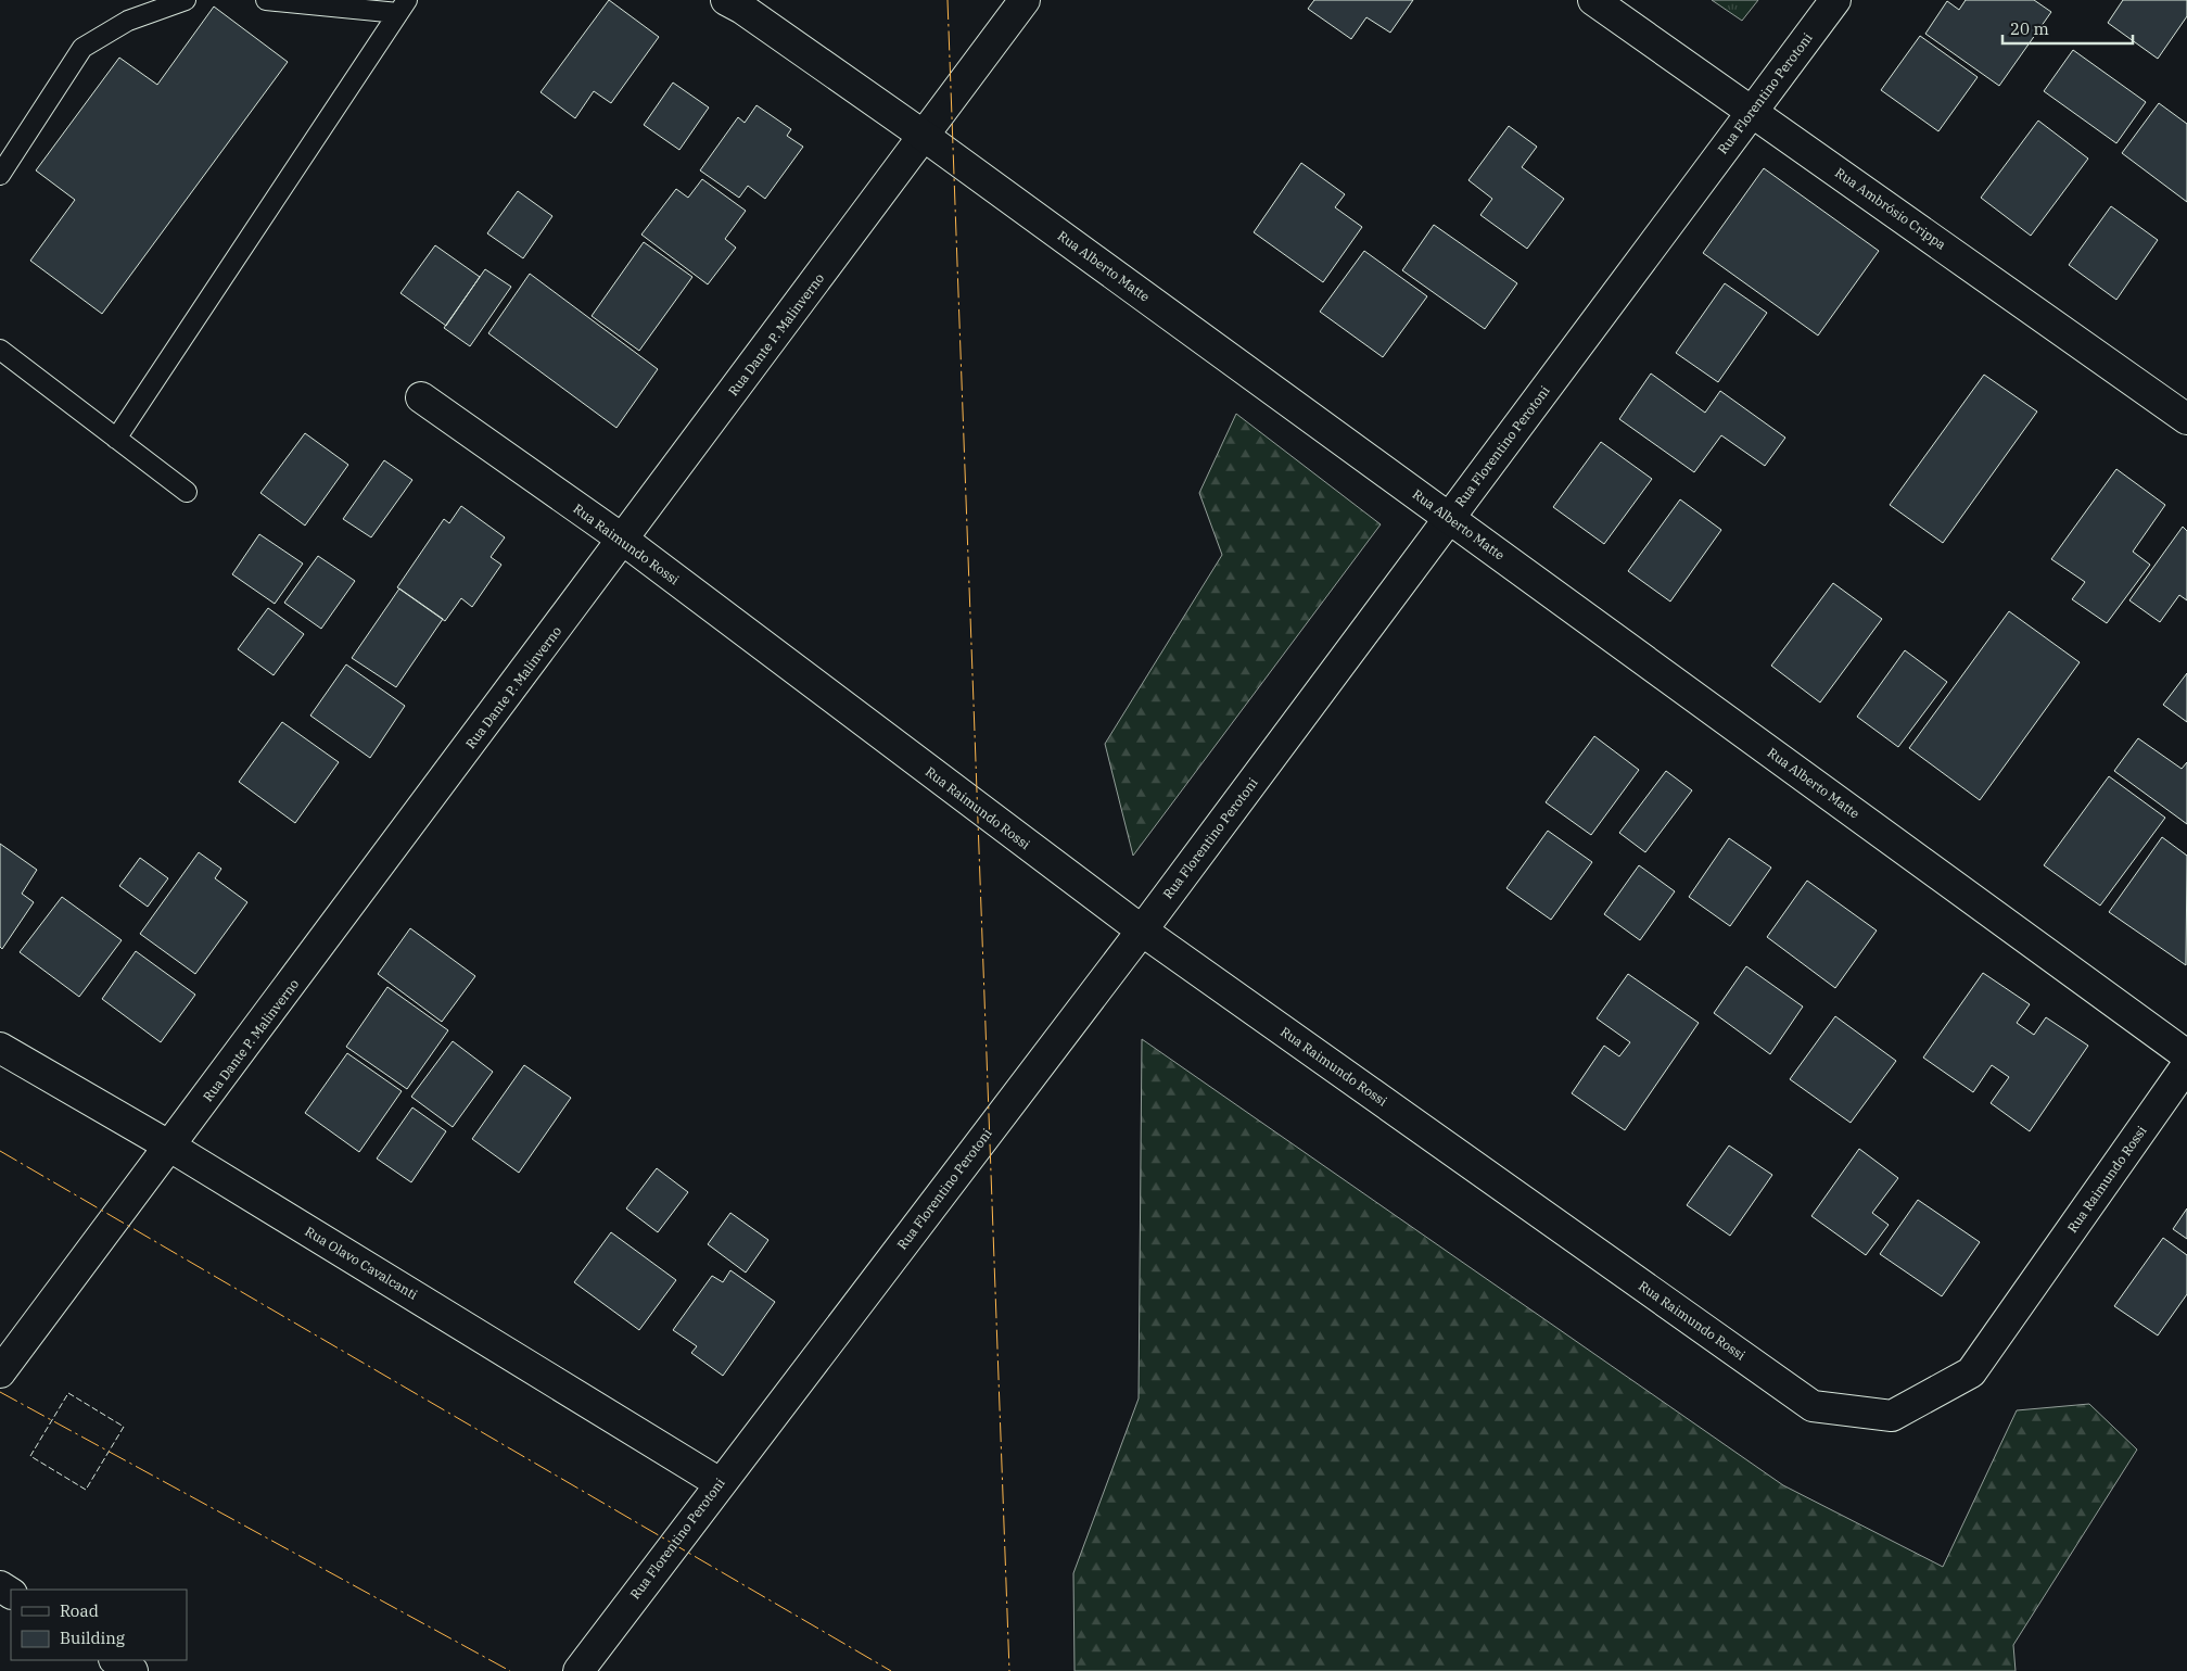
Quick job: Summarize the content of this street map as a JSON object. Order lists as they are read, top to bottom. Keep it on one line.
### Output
{"streets":{"street":["Rua Florentino Perotoni","Rua Ambrósio Crippa","Rua Alberto Matte","Rua Dante P. Malinverno","Rua Raimundo Rossi","Rua Olavo Cavalcanti"]},"crossings":[["Rua Florentino Perotoni","Rua Ambrósio Crippa"],["Rua Florentino Perotoni","Rua Alberto Matte"],["Rua Florentino Perotoni","Rua Raimundo Rossi"],["Rua Florentino Perotoni","Rua Olavo Cavalcanti"],["Rua Alberto Matte","Rua Dante P. Malinverno"],["Rua Dante P. Malinverno","Rua Raimundo Rossi"],["Rua Dante P. Malinverno","Rua Olavo Cavalcanti"]],"legend":["Road","Building"],"scale_bar":"20 m"}
